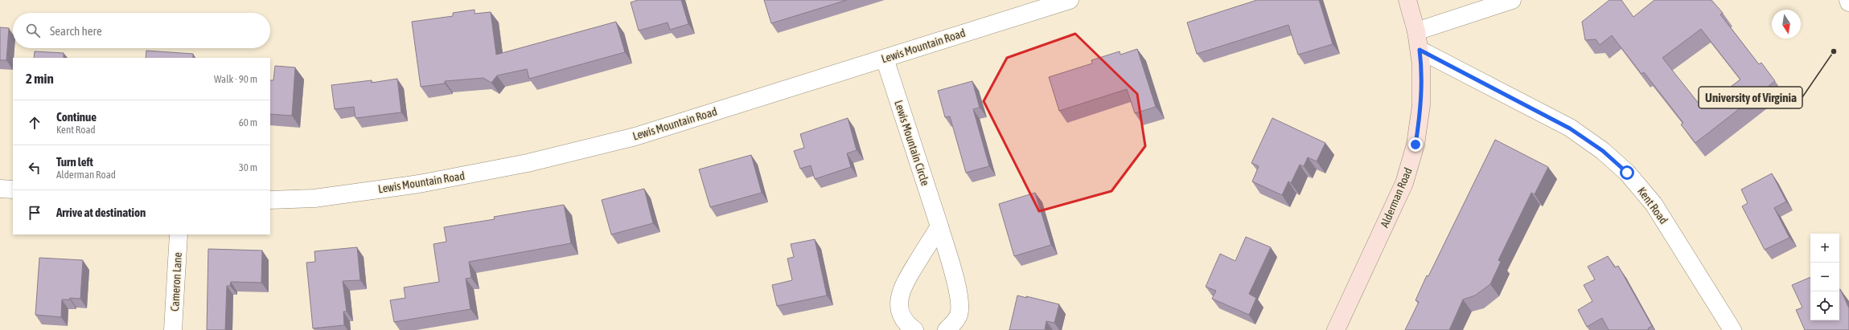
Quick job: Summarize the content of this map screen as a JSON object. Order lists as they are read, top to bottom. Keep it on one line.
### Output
{"streets":{"main road":["Alderman Road"],"street":["Lewis Mountain Road","Lewis Mountain Circle","Kent Road","Cameron Lane"]},"crossings":[["Lewis Mountain Road","Lewis Mountain Circle"],["Alderman Road","Kent Road"]],"places":["University of Virginia"],"north":"bottom","page":{"search":"Search here","heading":["2 min","Walk · 90 m"],"list":[["Continue","Kent Road","60 m"],["Turn left","Alderman Road","30 m"],"Arrive at destination"],"map_buttons":["+","−"]}}
